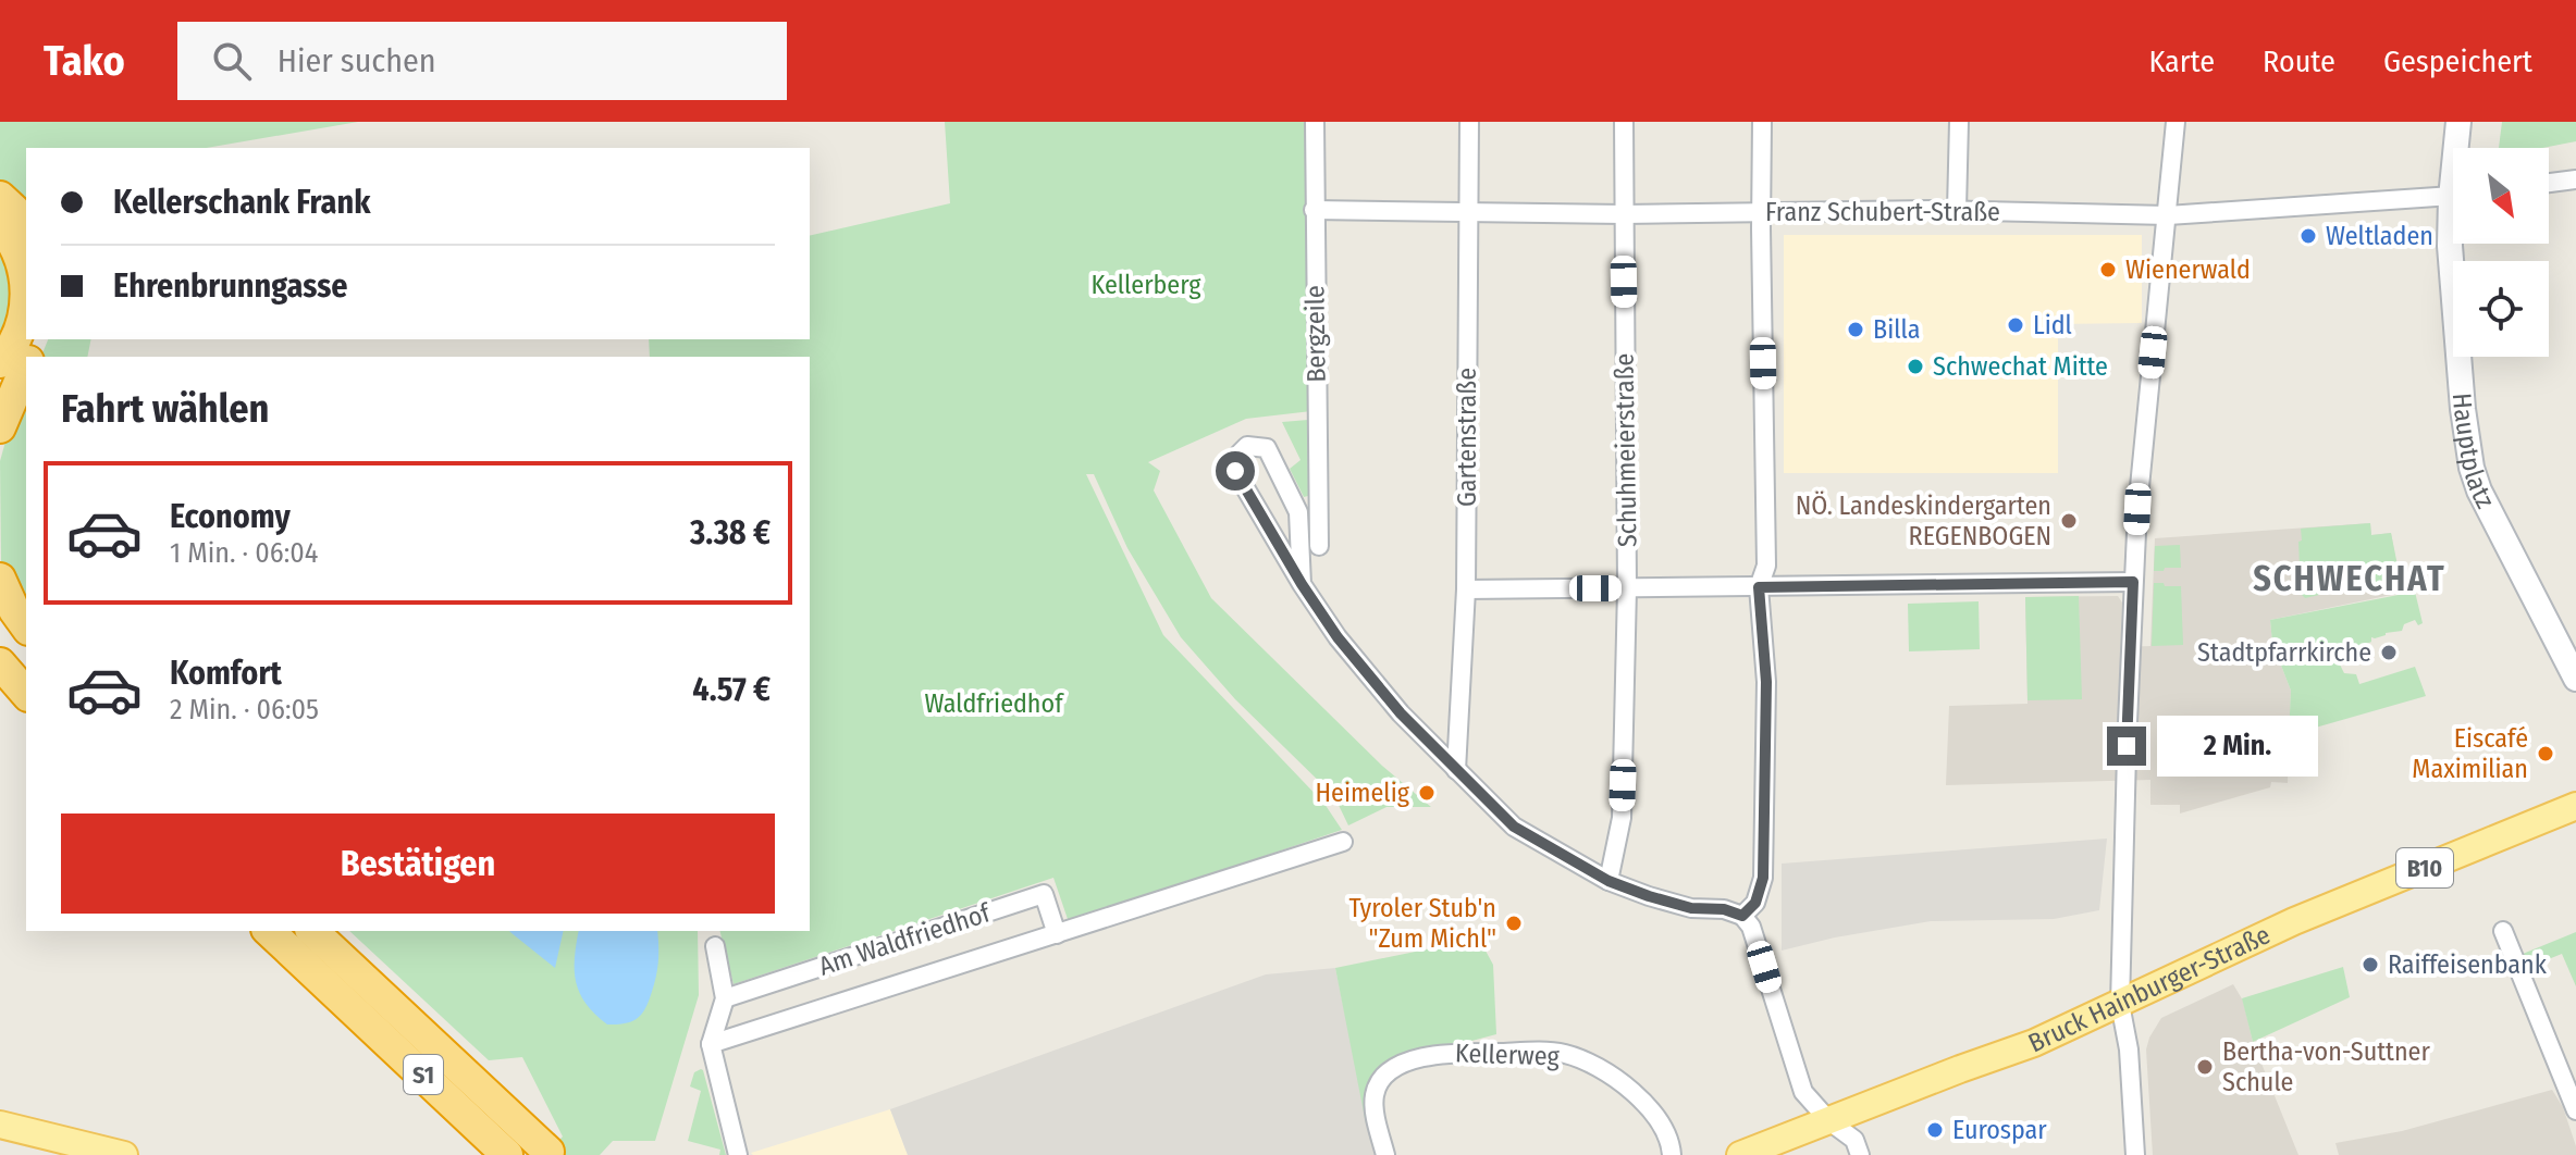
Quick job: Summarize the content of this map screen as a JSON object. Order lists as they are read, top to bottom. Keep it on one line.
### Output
{"streets":{"highway":["S1"],"main road":["Hauptplatz","B10","Bruck Hainburger-Straße"],"street":["Franz Schubert-Straße","Bergzeile","Gartenstraße","Schuhmeierstraße","Am Waldfriedhof","Kellerweg"]},"crossings":[["Franz Schubert-Straße","Bergzeile"],["Franz Schubert-Straße","Gartenstraße"],["Franz Schubert-Straße","Schuhmeierstraße"]],"districts":["SCHWECHAT"],"parks":["Kellerberg","Waldfriedhof"],"places":["Weltladen","Wienerwald","Lidl","Billa","Schwechat Mitte","NÖ. Landeskindergarten REGENBOGEN","Stadtpfarrkirche","Eiscafé Maximilian","Heimelig","Tyroler Stub'n \"Zum Michl\"","Raiffeisenbank","Bertha-von-Suttner Schule","Eurospar"],"north":"bottom right","page":{"header":"Tako","search":"Hier suchen","nav":["Karte","Route","Gespeichert"],"banner":["Kellerschank Frank","Ehrenbrunngasse"],"heading":"Fahrt wählen","list":[{"name":"Economy","note":"1 Min. · 06:04","value":"3.38 €"},{"name":"Komfort","note":"2 Min. · 06:05","value":"4.57 €"}],"bubble":"2 Min.","buttons":"Bestätigen"}}
